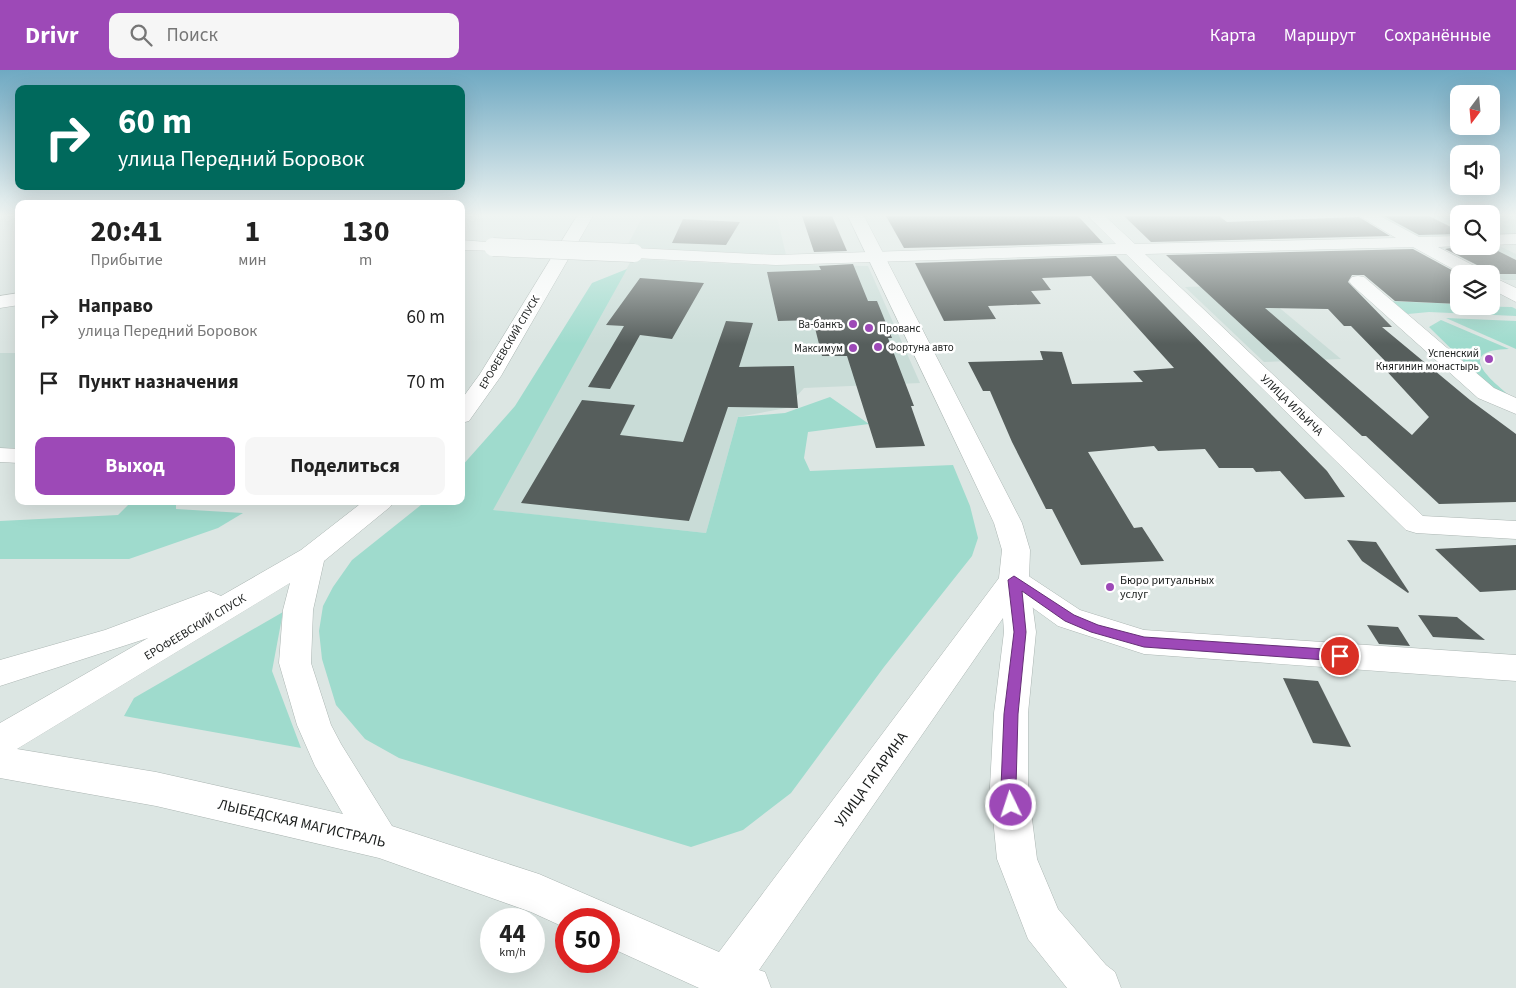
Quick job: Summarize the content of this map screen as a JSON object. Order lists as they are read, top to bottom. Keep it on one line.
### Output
{"streets":{"main road":["ЕРОФЕЕВСКИЙ СПУСК","УЛИЦА ИЛЬИЧА","УЛИЦА ГАГАРИНА","ЛЫБЕДСКАЯ МАГИСТРАЛЬ"]},"places":["Ва-банкъ","Прованс","Фортуна авто","Максимум","Успенский Княгинин монастырь","Бюро ритуальных услуг"],"north":"bottom","page":{"header":"Drivr","search":"Поиск","nav":["Карта","Маршрут","Сохранённые"],"turn":["60 m","улица Передний Боровок"],"eta":["20:41","Прибытие","1","мин","130","m"],"list":[{"name":"Направо","note":"улица Передний Боровок","value":"60 m"},{"name":"Пункт назначения","value":"70 m"}],"buttons":["Выход","Поделиться"],"speed":"44 km/h","limit":"50"}}
